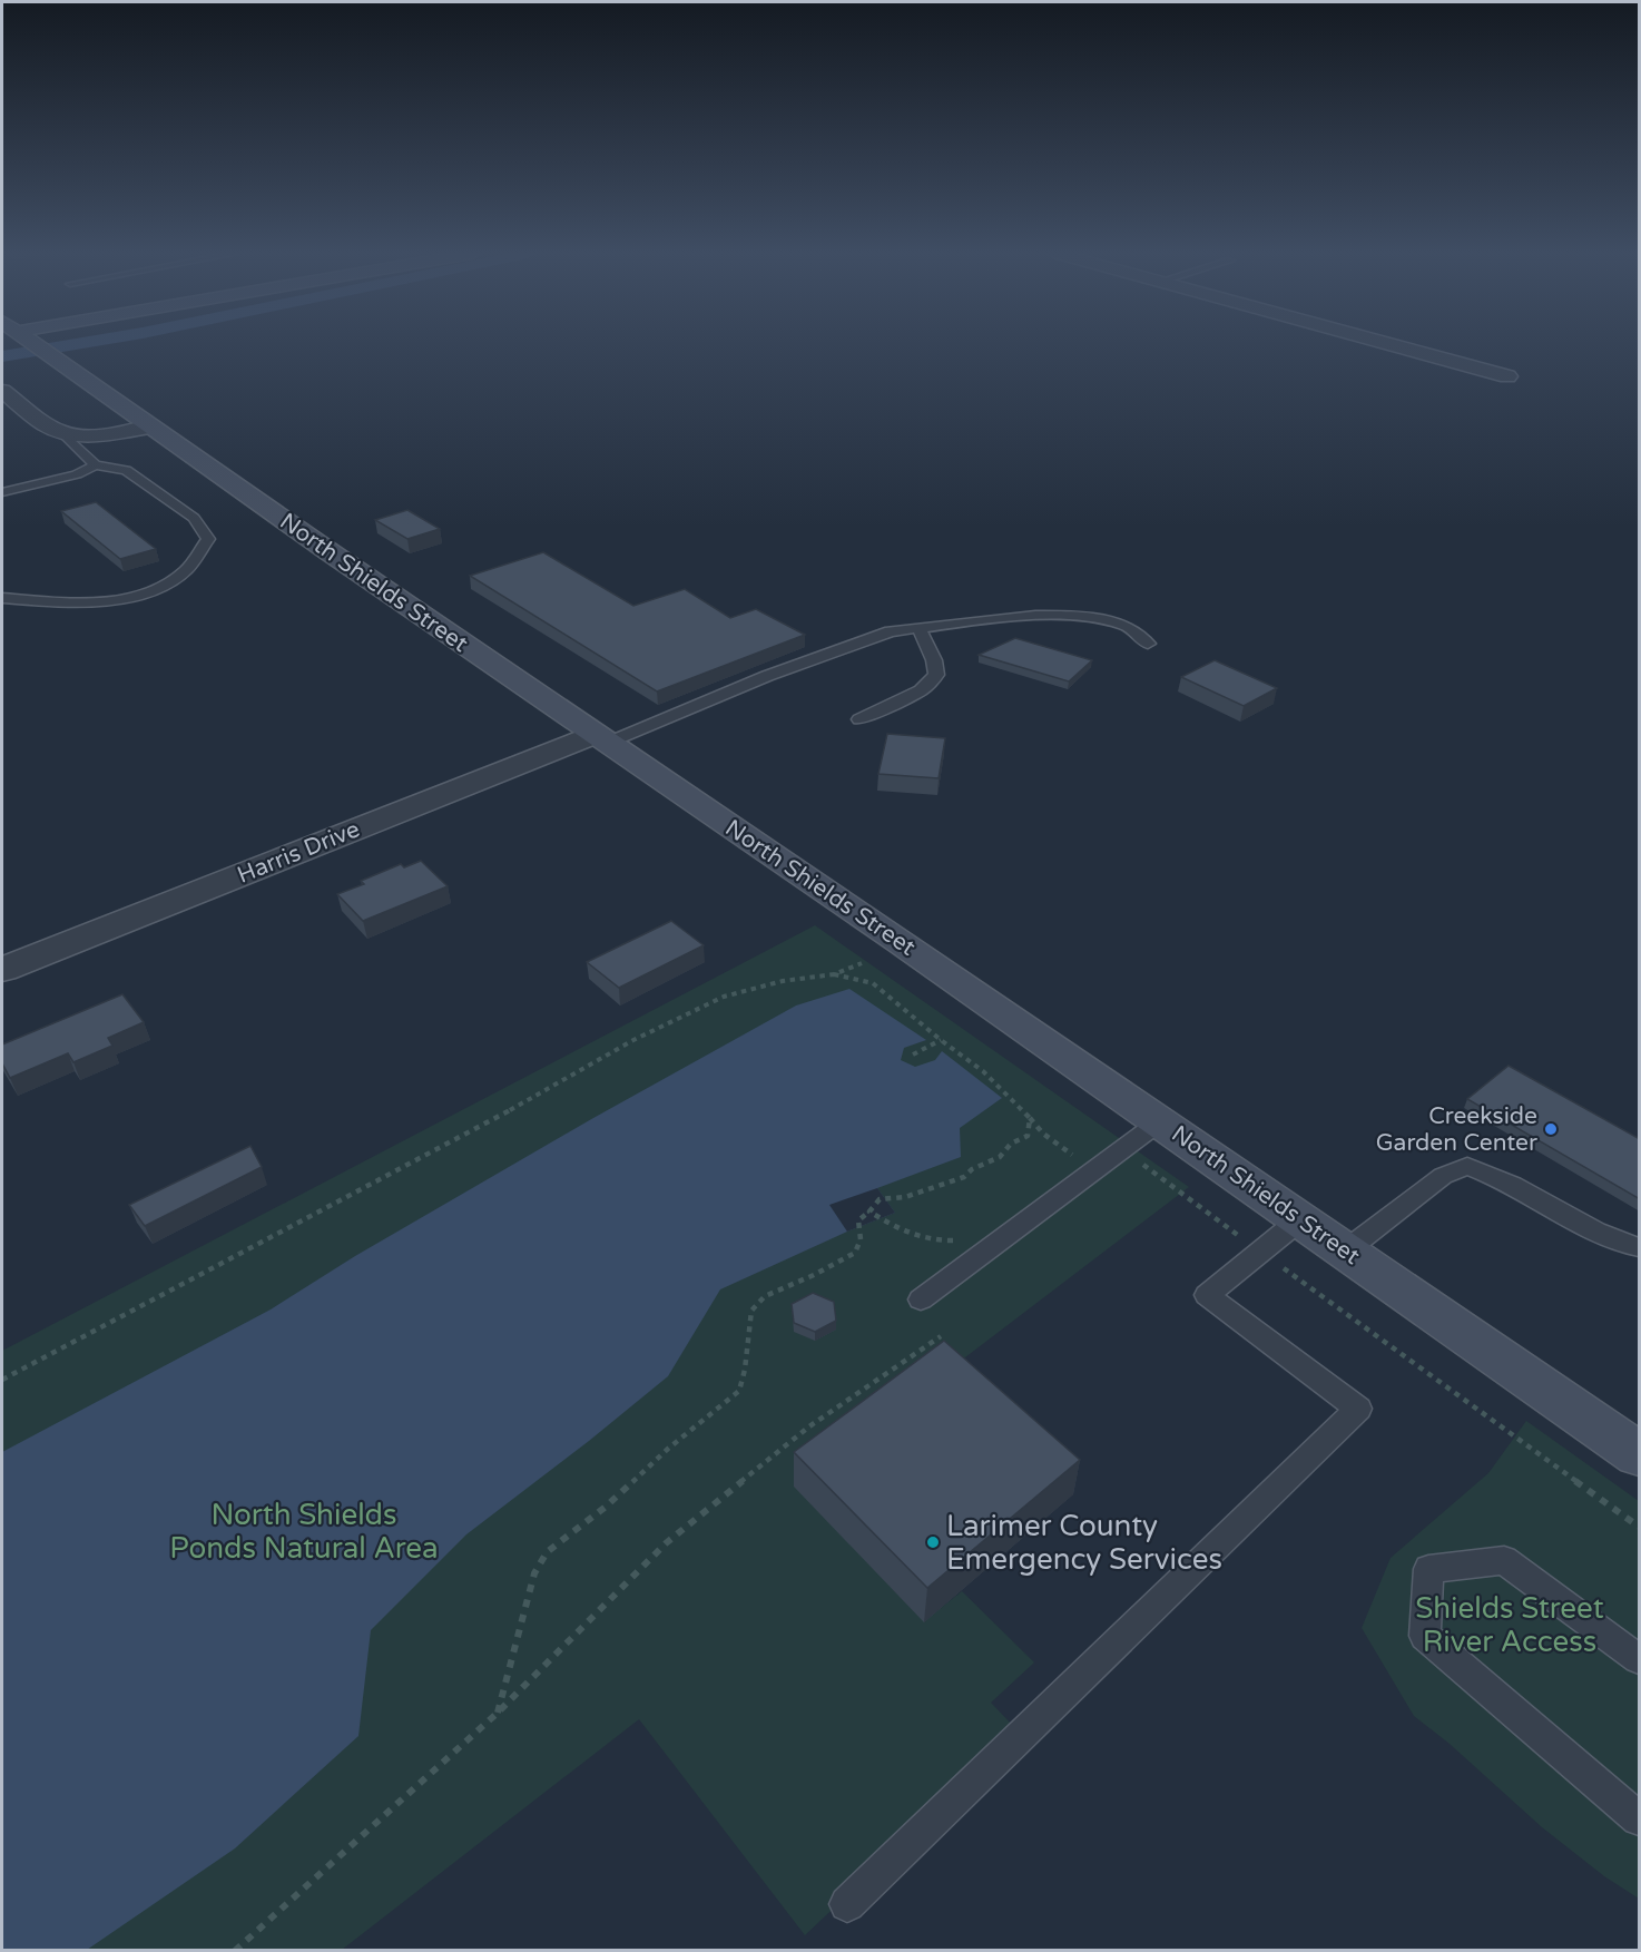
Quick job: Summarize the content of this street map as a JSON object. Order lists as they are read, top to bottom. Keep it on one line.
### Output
{"streets":{"main road":["North Shields Street"],"street":["Harris Drive"]},"crossings":[["North Shields Street","Harris Drive"]],"parks":["North Shields Ponds Natural Area","Shields Street River Access"],"places":["Creekside Garden Center","Larimer County Emergency Services"]}
